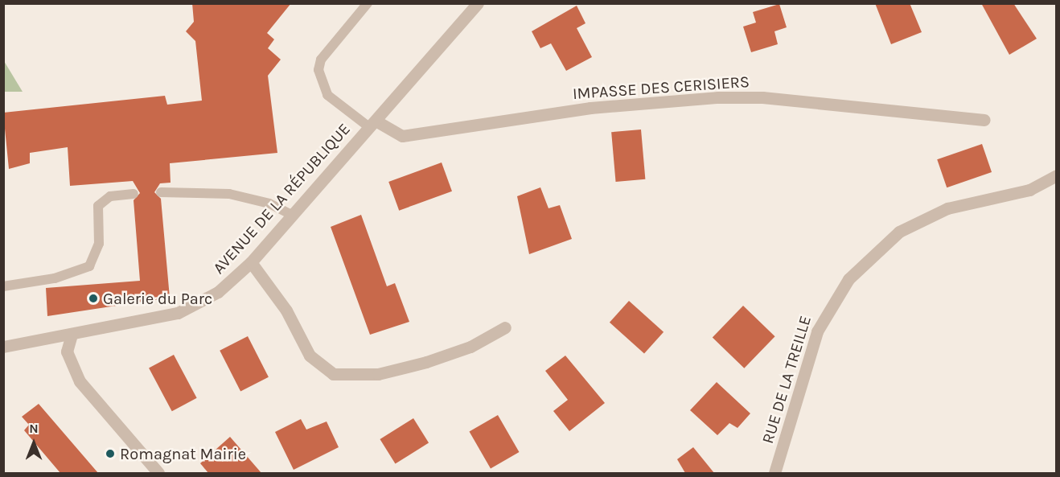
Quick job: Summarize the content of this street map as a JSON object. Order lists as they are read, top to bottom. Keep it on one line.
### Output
{"streets":{"street":["IMPASSE DES CERISIERS","AVENUE DE LA RÉPUBLIQUE","RUE DE LA TREILLE"]},"crossings":[["IMPASSE DES CERISIERS","AVENUE DE LA RÉPUBLIQUE"]],"places":["Galerie du Parc","Romagnat Mairie"],"north":"top"}
